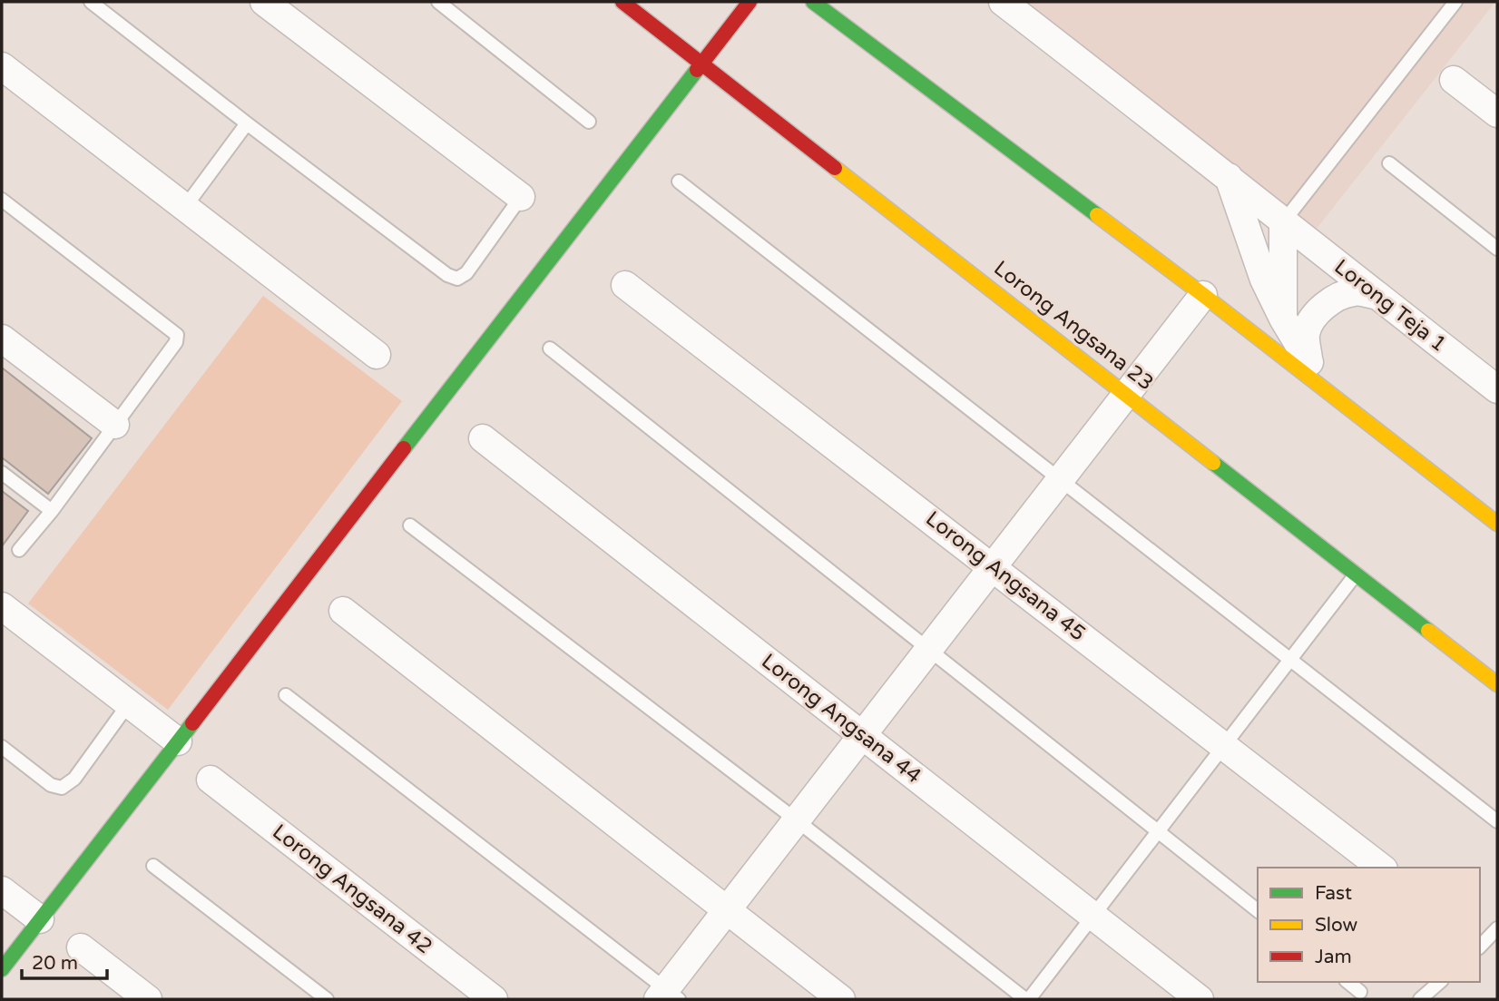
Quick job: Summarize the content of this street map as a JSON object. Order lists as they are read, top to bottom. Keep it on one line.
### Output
{"streets":{"street":["Lorong Teja 1","Lorong Angsana 23","Lorong Angsana 45","Lorong Angsana 44","Lorong Angsana 42"]},"legend":["Fast","Slow","Jam"],"scale_bar":"20 m"}
